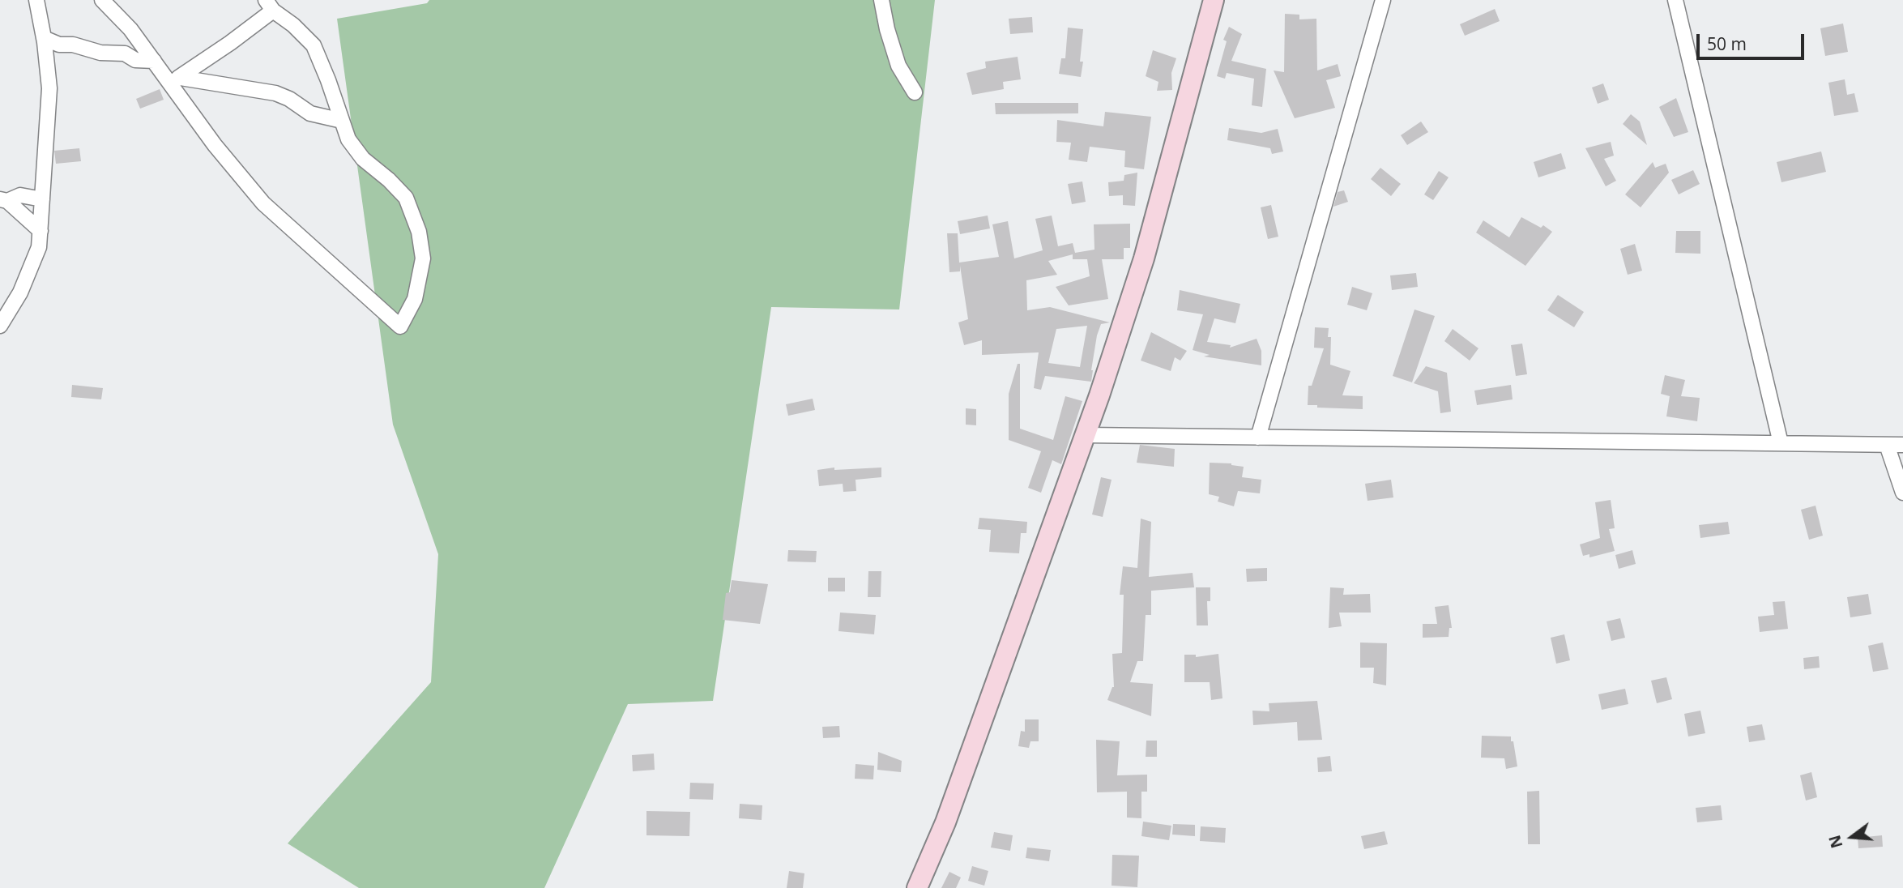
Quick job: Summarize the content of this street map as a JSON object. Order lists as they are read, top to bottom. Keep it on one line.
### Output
{"scale_bar":"50 m","north":"left"}
